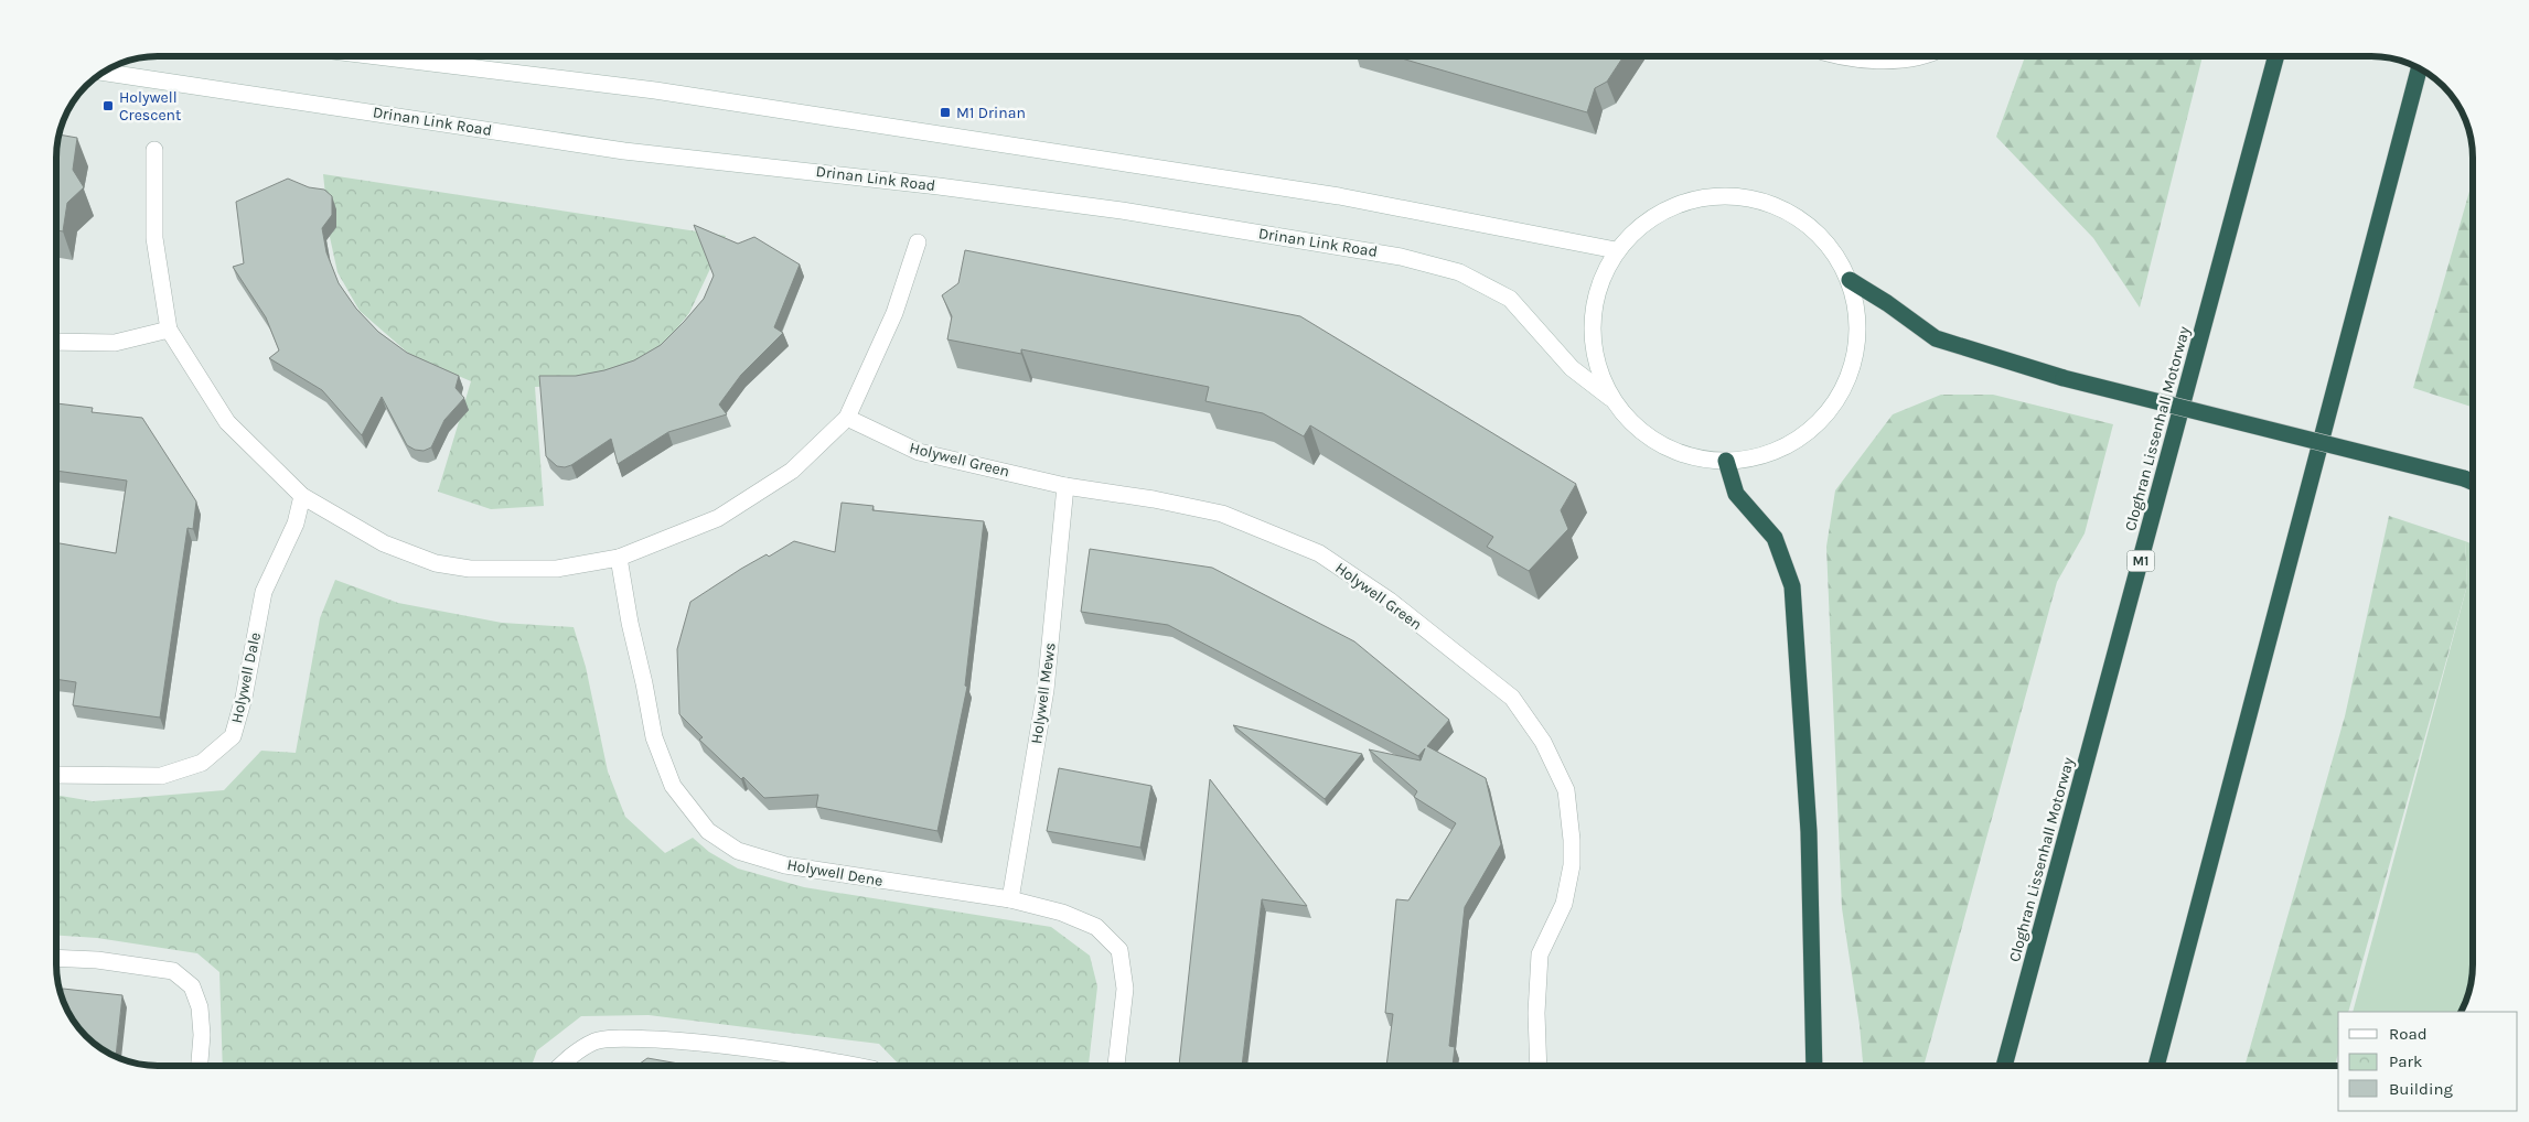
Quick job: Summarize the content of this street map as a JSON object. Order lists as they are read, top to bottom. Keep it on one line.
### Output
{"streets":{"highway":["Cloghran Lissenhall Motorway","M1"],"street":["Drinan Link Road","Holywell Green","Holywell Dale","Holywell Mews","Holywell Dene"]},"crossings":[["Holywell Green","Holywell Mews"],["Holywell Mews","Holywell Dene"]],"places":{"transit":["Holywell Crescent","M1 Drinan"]},"legend":["Road","Park","Building"]}
